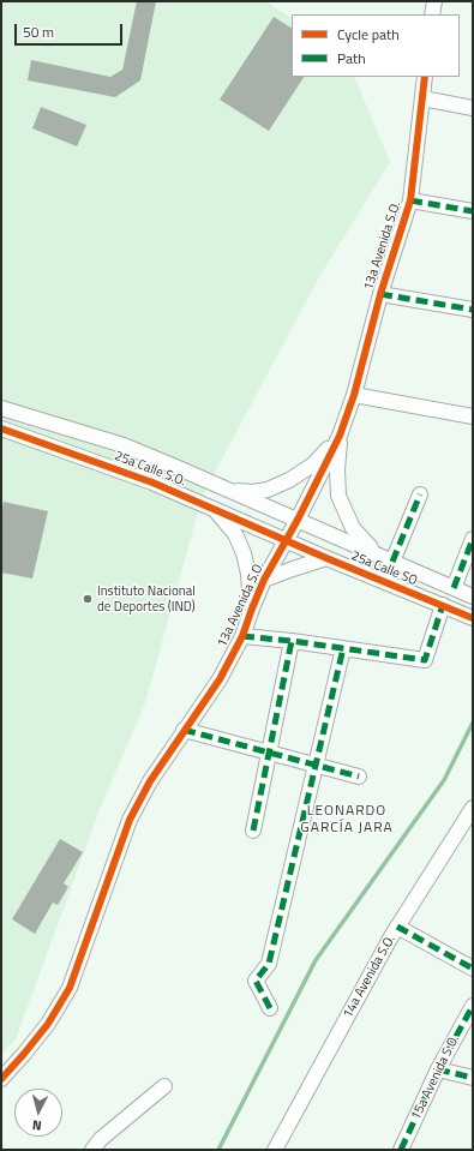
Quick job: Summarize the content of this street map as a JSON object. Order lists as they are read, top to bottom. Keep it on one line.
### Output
{"streets":{"street":["13a Avenida S.O.","25a Calle S.O.","25a Calle SO","14a Avenida S.O.","15a Avenida S.O."]},"crossings":[["13a Avenida S.O.","25a Calle S.O."],["13a Avenida S.O.","25a Calle SO"],["25a Calle S.O.","25a Calle SO"]],"districts":["LEONARDO GARCÍA JARA"],"places":["Instituto Nacional de Deportes (IND)"],"legend":["Cycle path","Path"],"scale_bar":"50 m","north":"bottom"}
